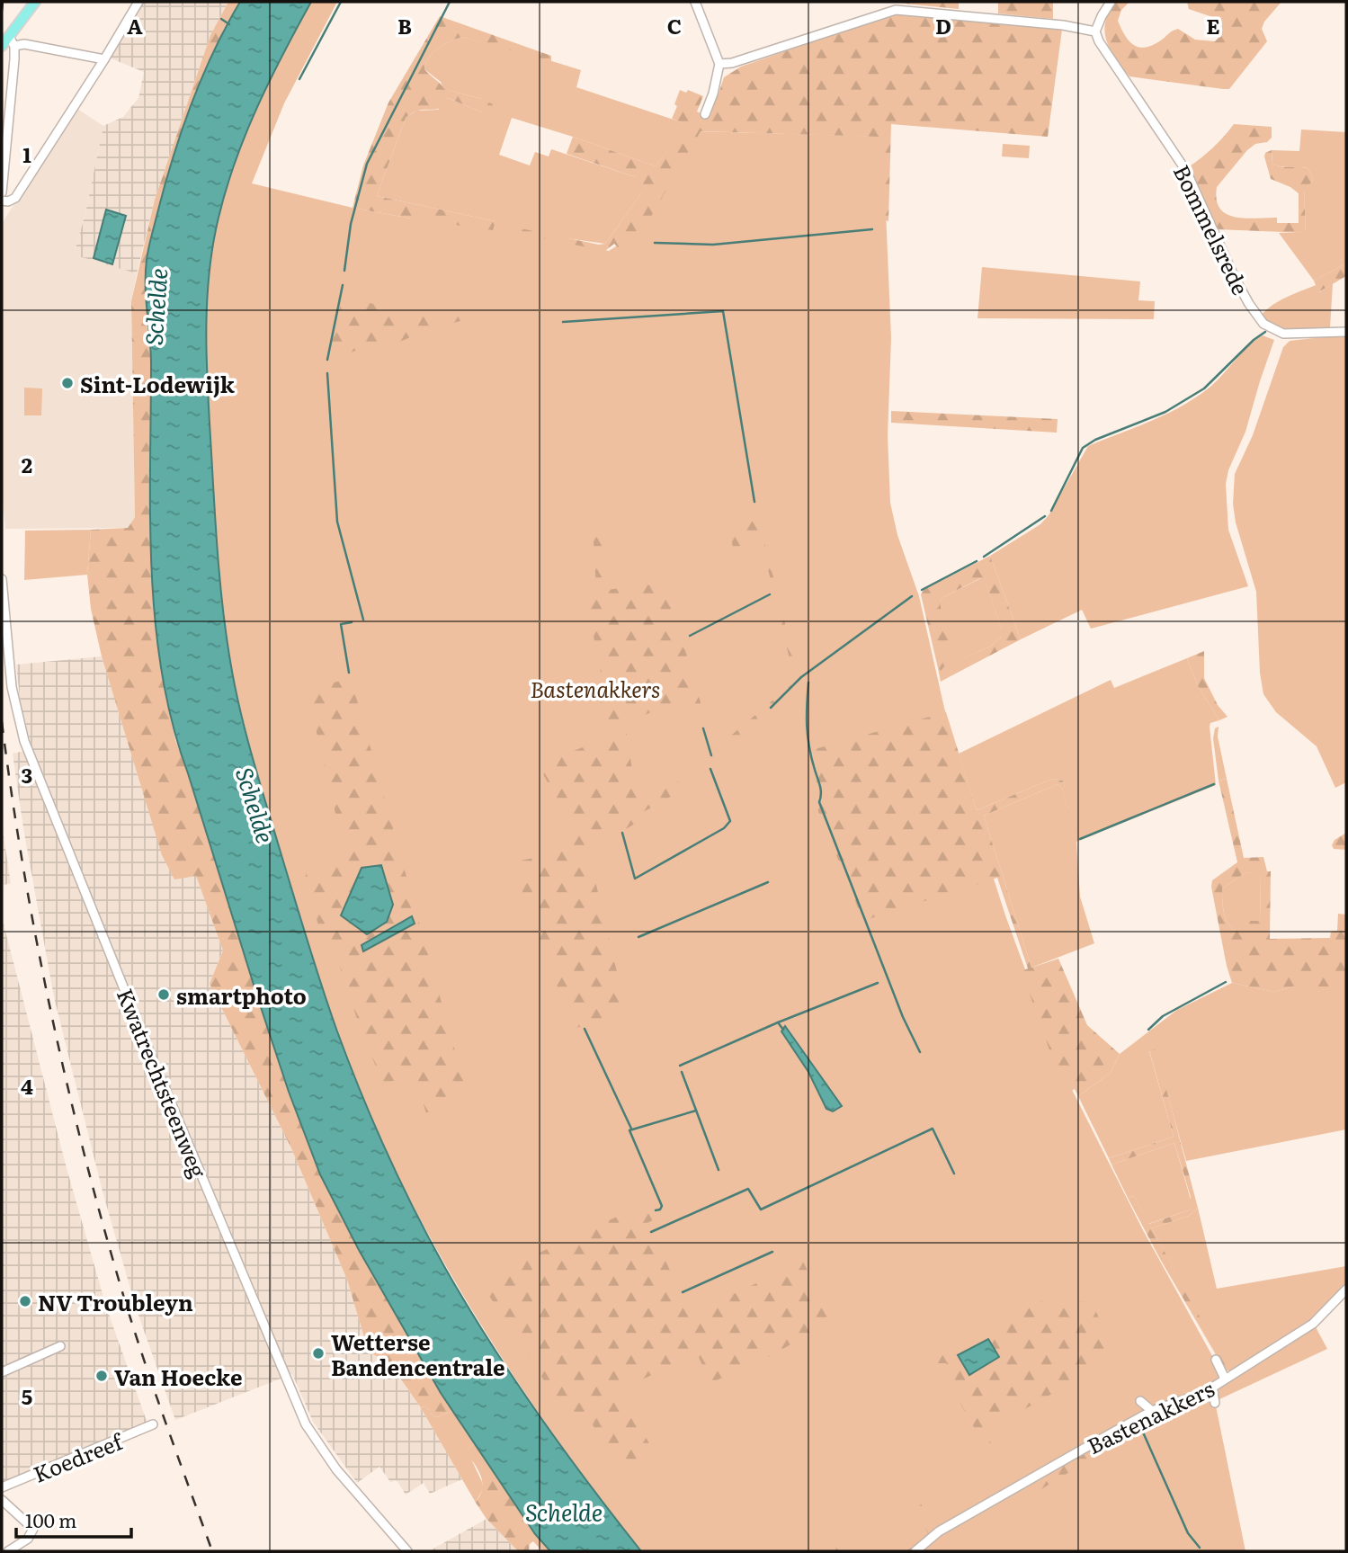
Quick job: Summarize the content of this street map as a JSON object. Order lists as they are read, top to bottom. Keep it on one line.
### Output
{"streets":{"street":["Bommelsrede","Kwatrechtsteenweg","Bastenakkers","Koedreef"]},"water":["Schelde"],"parks":["Bastenakkers"],"places":["Sint-Lodewijk","smartphoto","NV Troubleyn","Wetterse Bandencentrale","Van Hoecke"],"scale_bar":"100 m","grid":{"columns":["A","B","C","D","E"],"rows":["1","2","3","4","5"]}}
